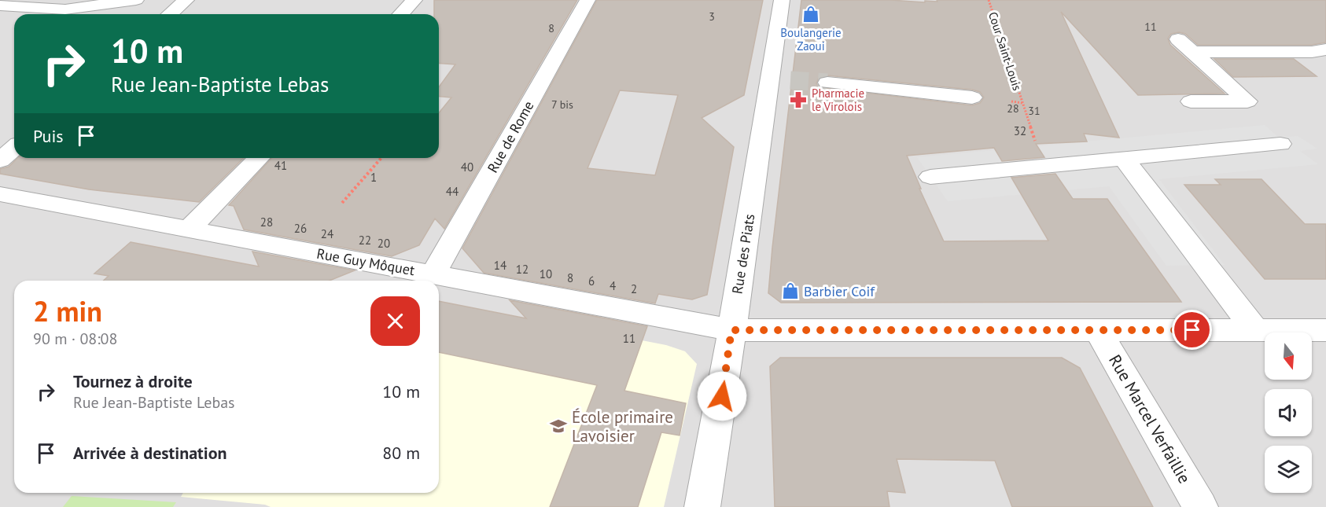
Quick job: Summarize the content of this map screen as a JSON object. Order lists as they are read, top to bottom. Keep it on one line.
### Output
{"streets":{"street":["Rue de Rome","Rue des Piats","Rue Guy Môquet","Rue Marcel Verfaillie"],"path":["Cour Saint-Louis"]},"crossings":[["Rue de Rome","Rue Guy Môquet"],["Rue des Piats","Rue Guy Môquet"],["Rue Guy Môquet","Rue Marcel Verfaillie"]],"places":{"shop":["Boulangerie Zaoui","Barbier Coif"],"pharmacy":["Pharmacie le Virolois"],"school or university":["École primaire Lavoisier"]},"house_numbers":["3","11","8","7 bis","28","31","32","41","40","1","44","28","26","24","22","20","14","12","10","8","6","4","2","11"],"north":"bottom","page":{"turn":["10 m","Rue Jean-Baptiste Lebas"],"then":"Puis","heading":["2 min","90 m · 08:08"],"list":[{"name":"Tournez à droite","note":"Rue Jean-Baptiste Lebas","value":"10 m"},{"name":"Arrivée à destination","value":"80 m"}]}}
